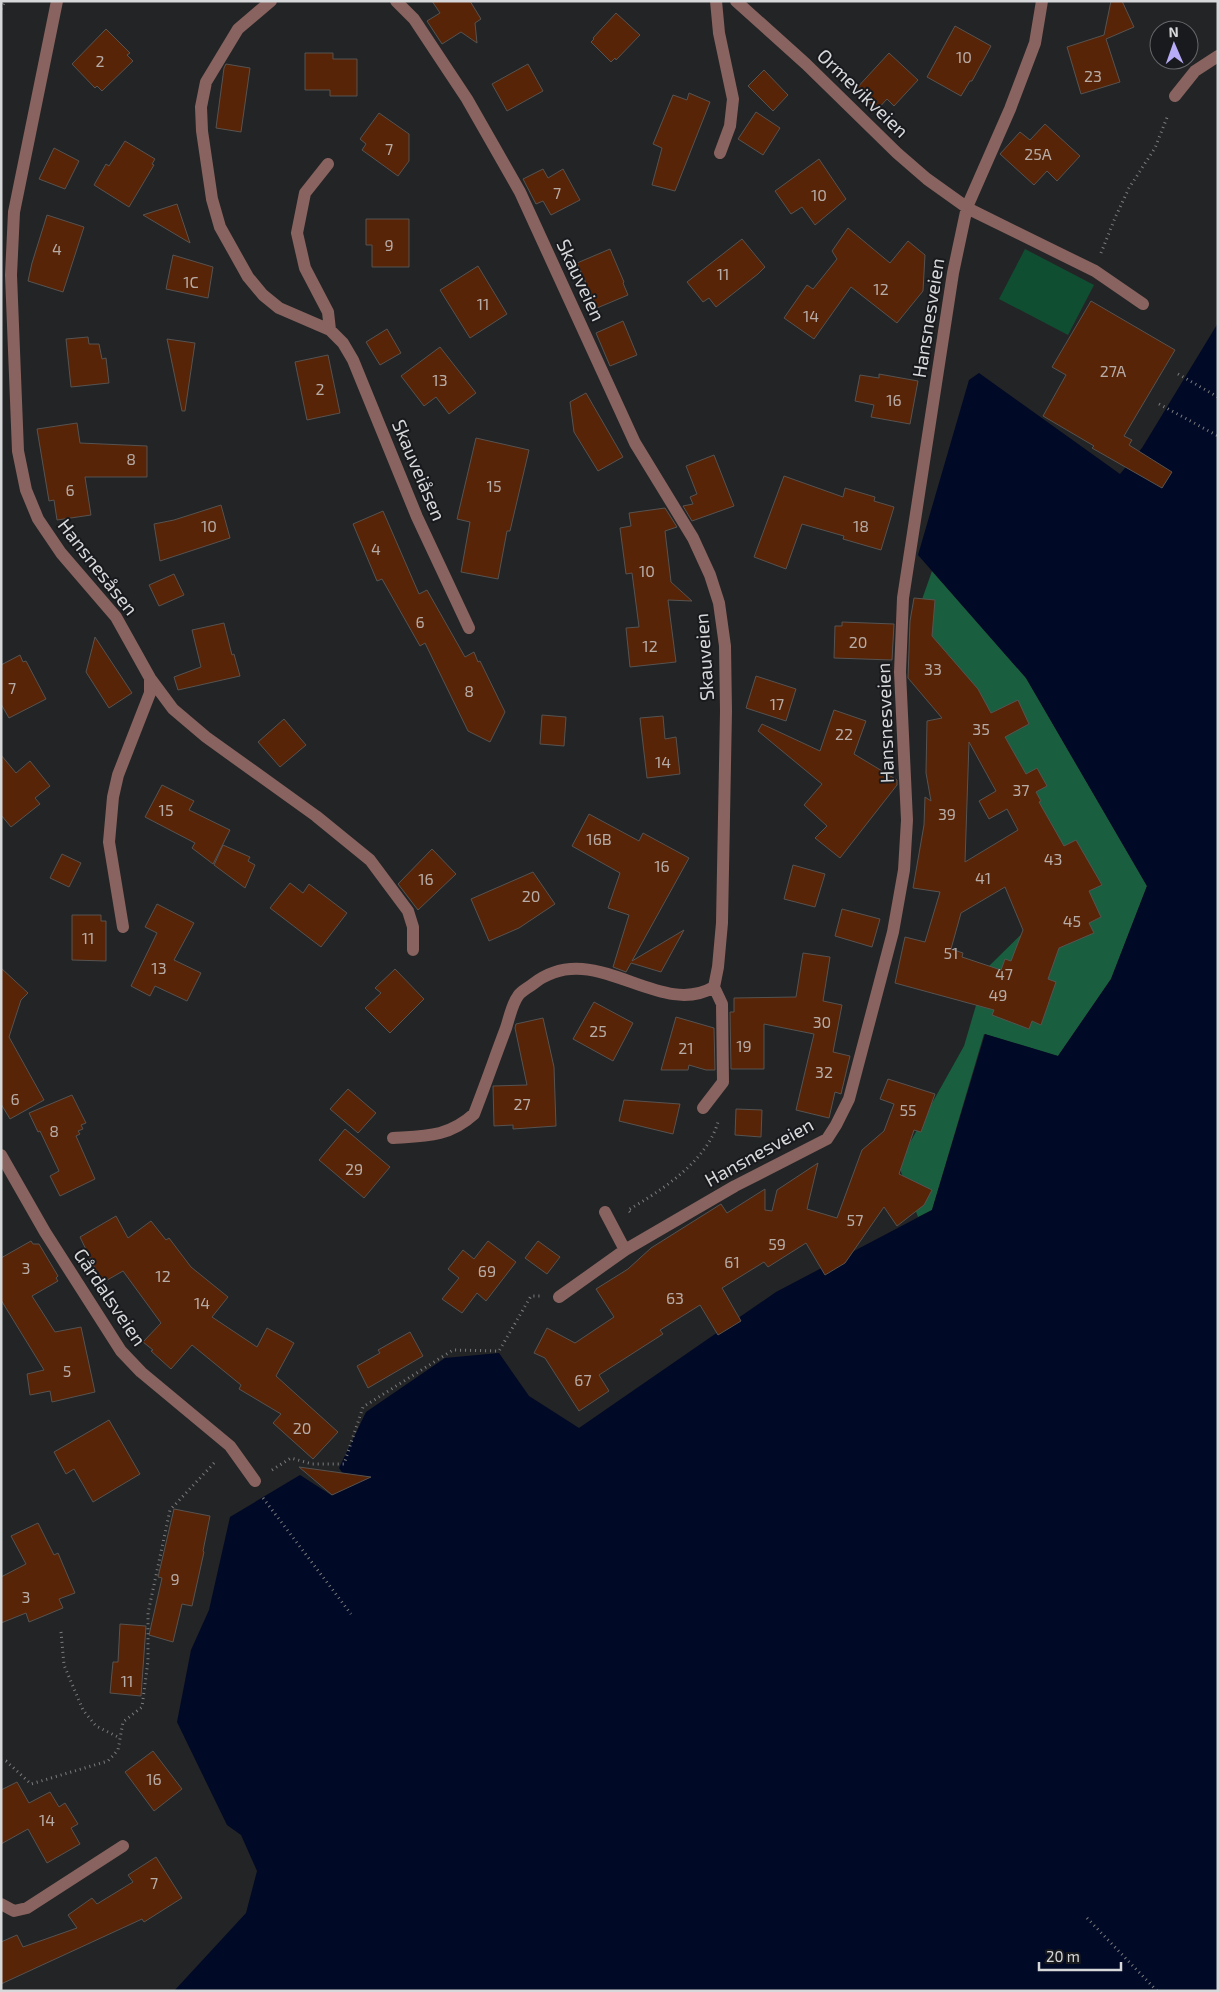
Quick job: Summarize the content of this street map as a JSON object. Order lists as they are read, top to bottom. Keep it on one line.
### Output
{"streets":{"street":["Ormevikveien","Skauveien","Hansnesveien","Skauveiåsen","Hansnesåsen","Gårdalsveien"]},"crossings":[["Ormevikveien","Hansnesveien"]],"house_numbers":["10","2","23","7","25A","7","10","9","4","11","1C","12","11","14","27A","13","2","16","8","15","6","10","18","4","10","6","20","12","33","7","8","17","35","22","14","37","15","39","16B","43","16","41","16","20","45","11","51","13","47","49","30","25","19","21","32","6","27","55","8","29","57","59","61","3","69","12","63","14","5","67","20","9","3","11","16","14","7"],"scale_bar":"20 m","north":"top"}
